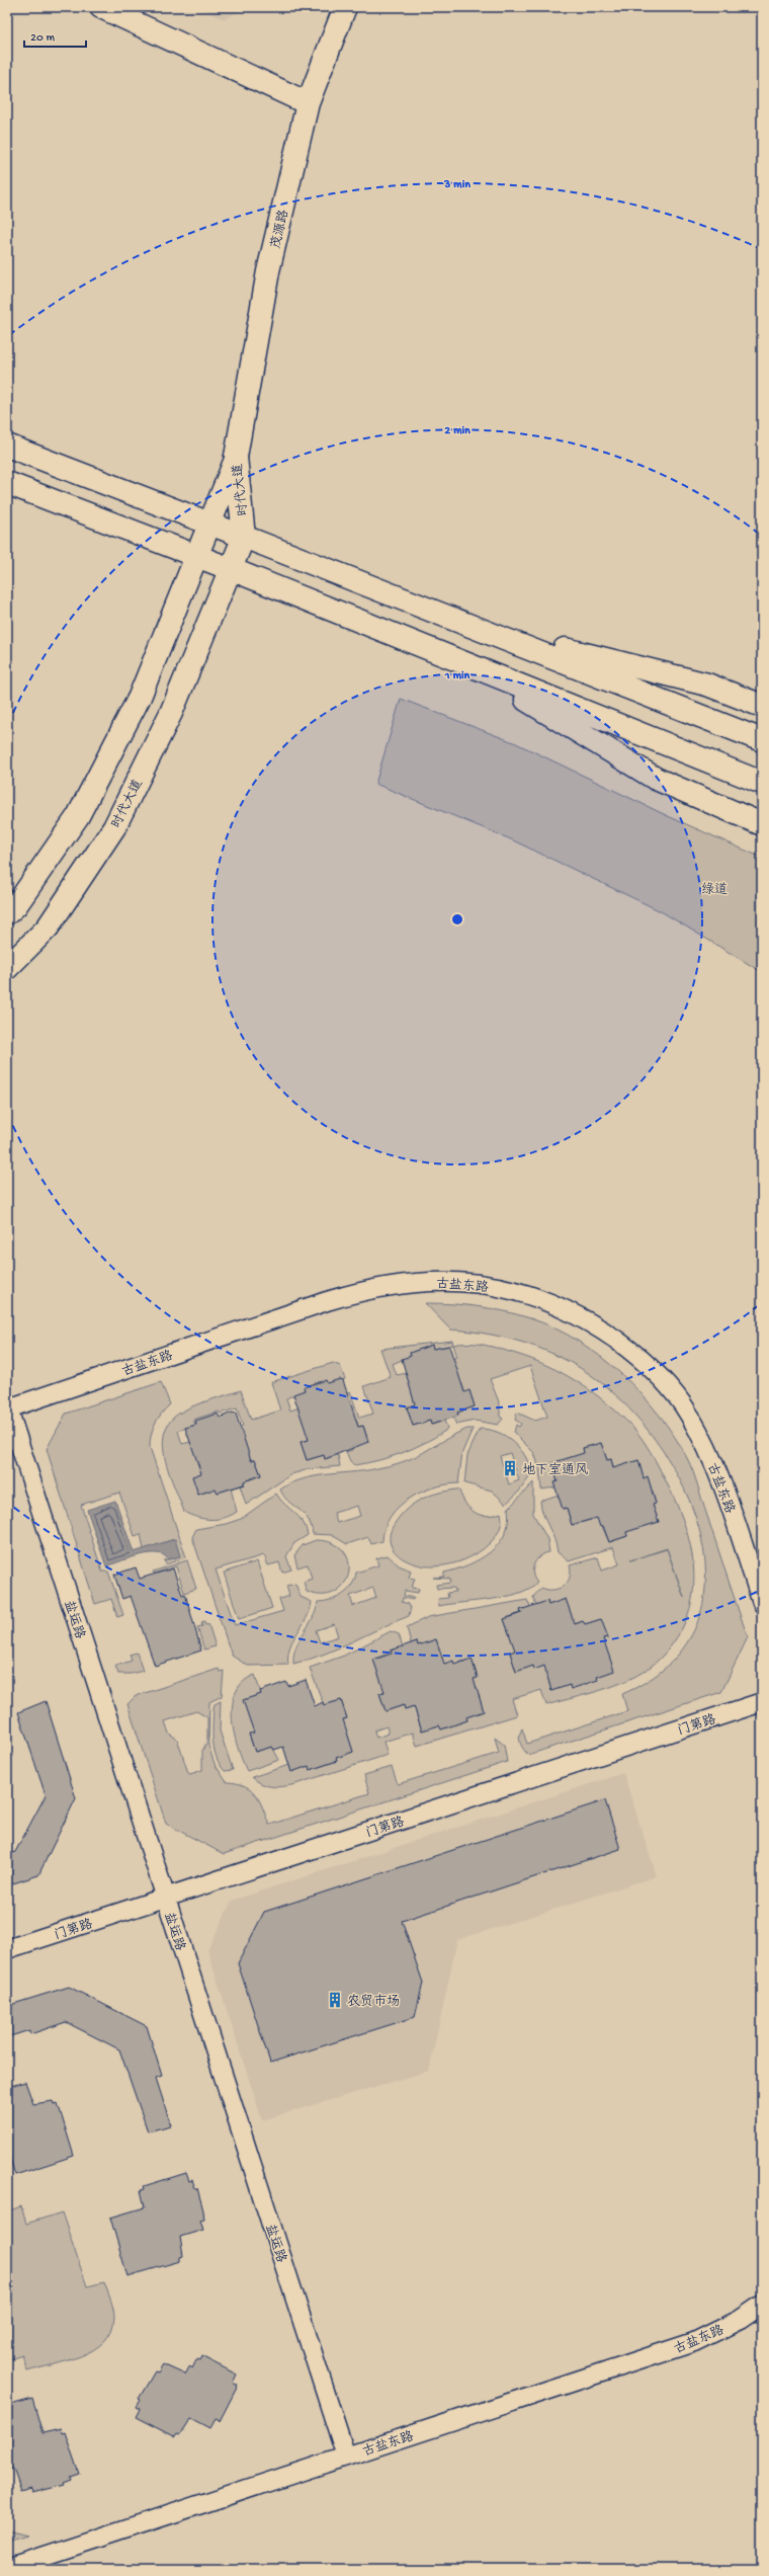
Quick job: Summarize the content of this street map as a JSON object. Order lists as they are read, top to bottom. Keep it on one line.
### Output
{"streets":{"main road":["茂源路","时代大道"],"street":["古盐东路","盐运路","门第路"]},"crossings":[["茂源路","时代大道"],["古盐东路","盐运路"],["盐运路","门第路"]],"parks":["绿道"],"places":{"building":["地下室通风","农贸市场"]},"scale_bar":"20 m","rings":["3 min","2 min","1 min"]}
